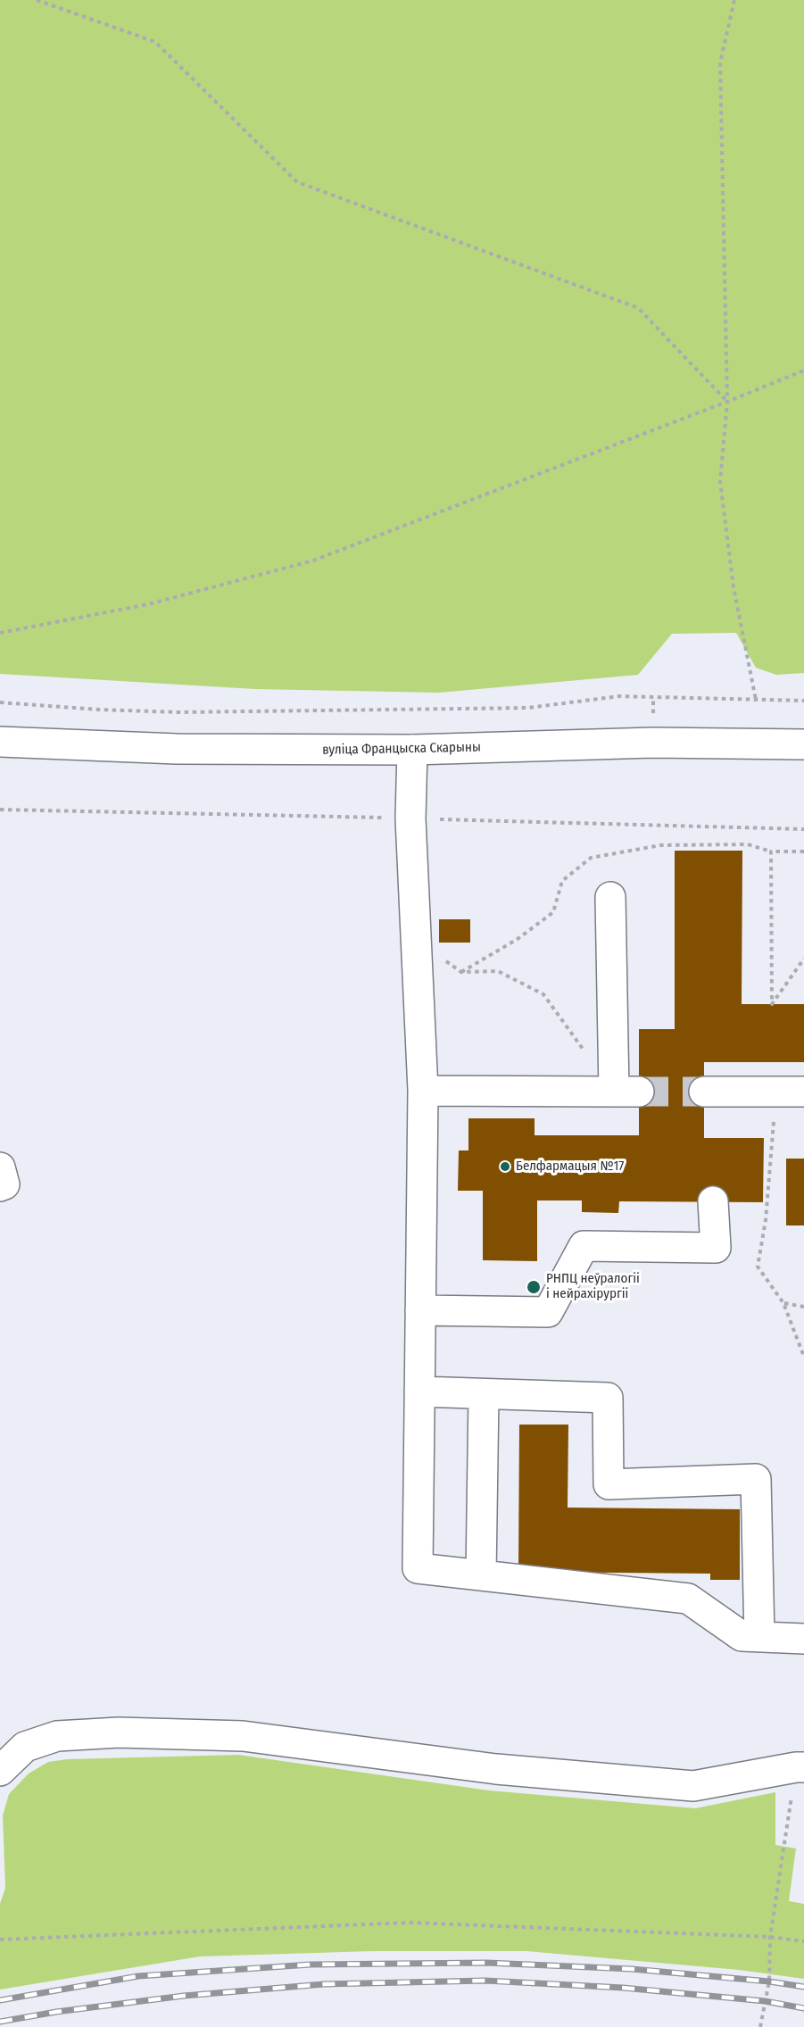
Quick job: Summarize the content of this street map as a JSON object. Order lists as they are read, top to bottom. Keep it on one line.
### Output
{"streets":{"main road":["вуліца Францыска Скарыны"]},"places":["Белфармацыя №17","РНПЦ неўралогіі і нейрахірургіі"]}
